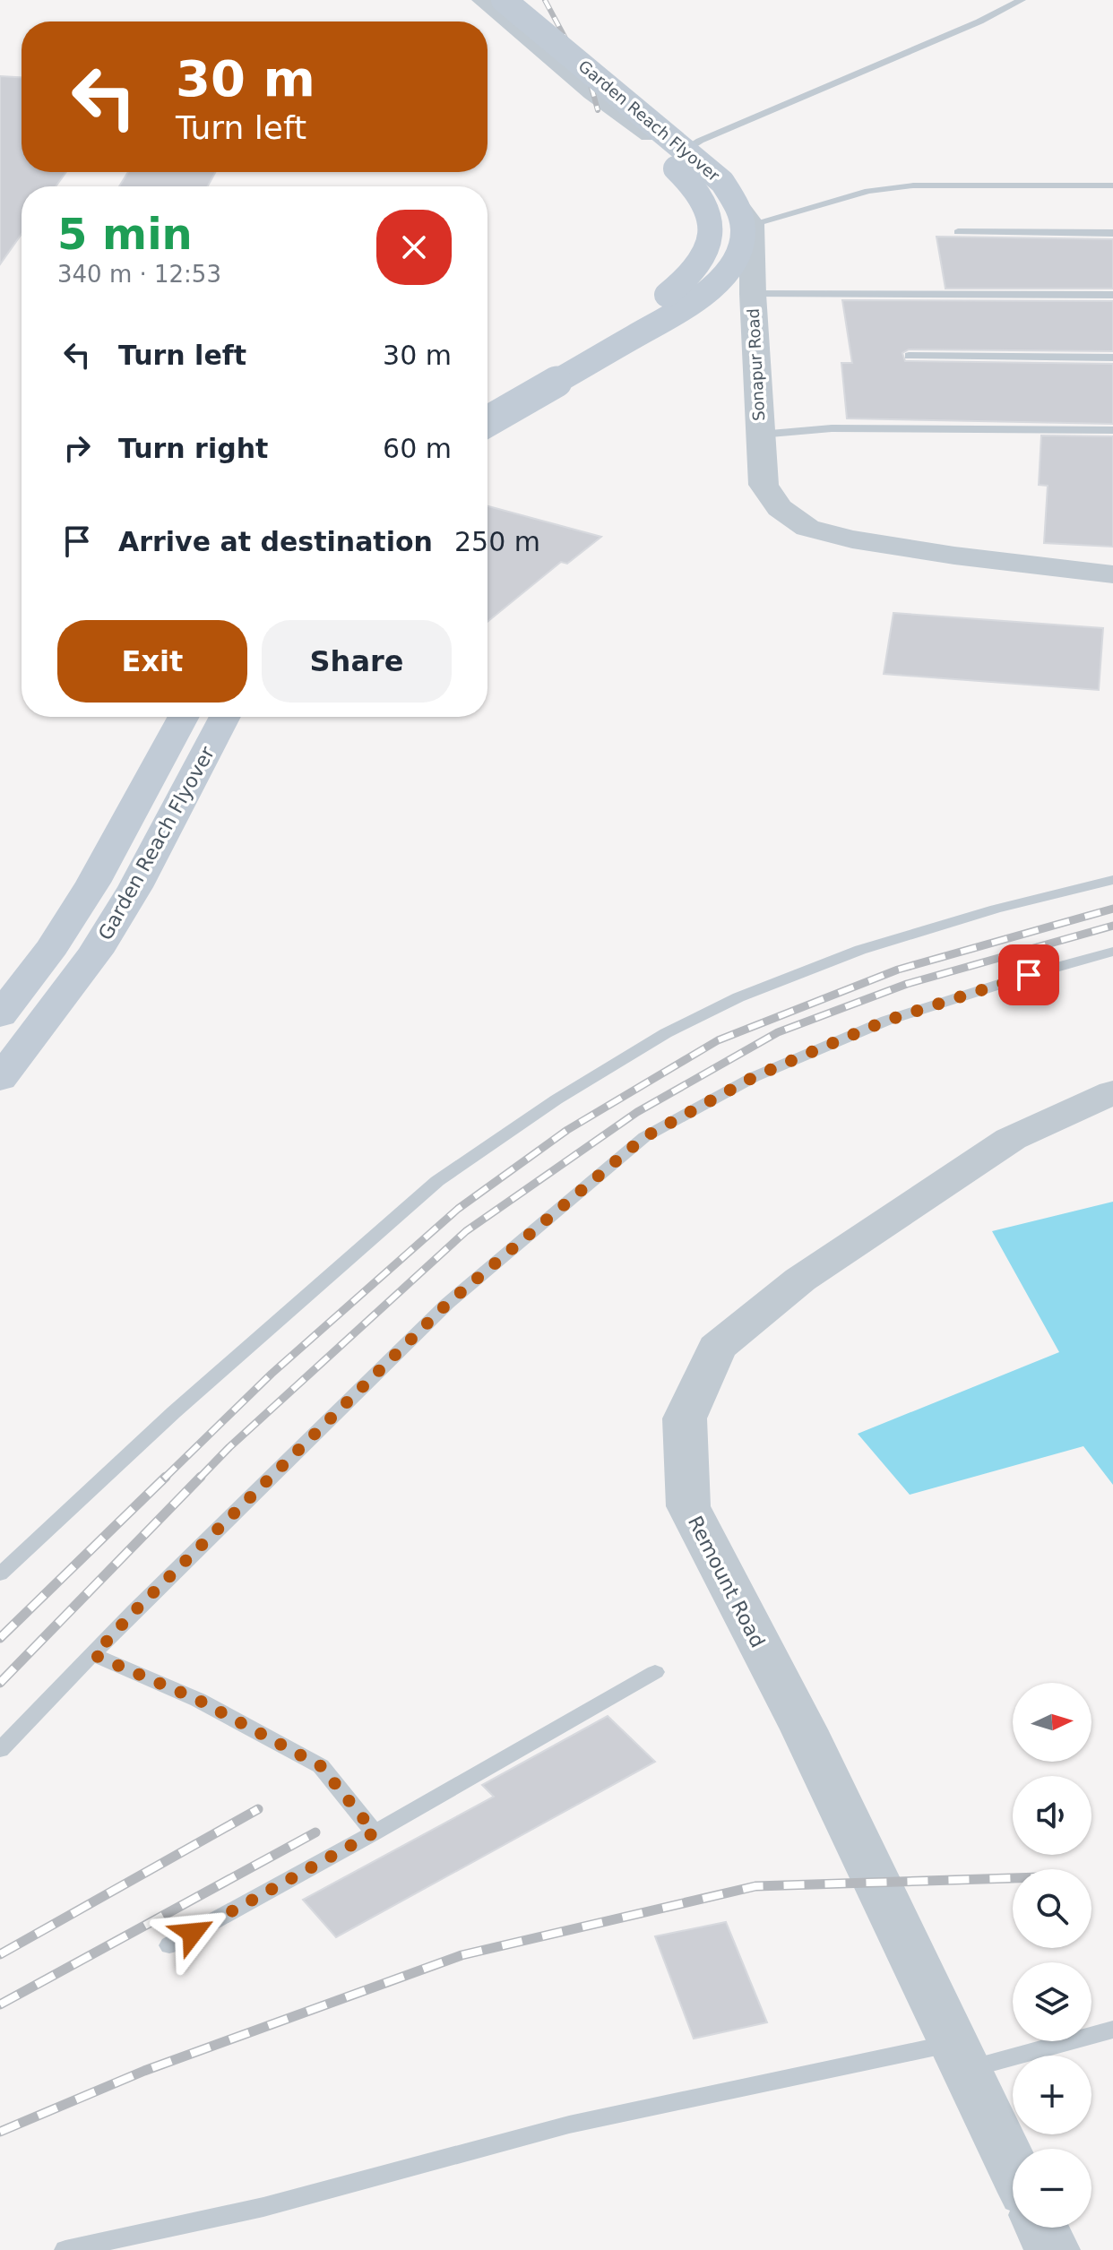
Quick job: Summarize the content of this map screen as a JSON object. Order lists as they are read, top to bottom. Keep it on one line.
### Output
{"streets":{"main road":["Garden Reach Flyover"],"street":["Sonapur Road","Remount Road"]},"north":"right","page":{"turn":["30 m","Turn left"],"heading":["5 min","340 m · 12:53"],"list":[{"name":"Turn left","value":"30 m"},{"name":"Turn right","value":"60 m"},{"name":"Arrive at destination","value":"250 m"}],"buttons":["Exit","Share"],"map_buttons":["+","−"]}}
